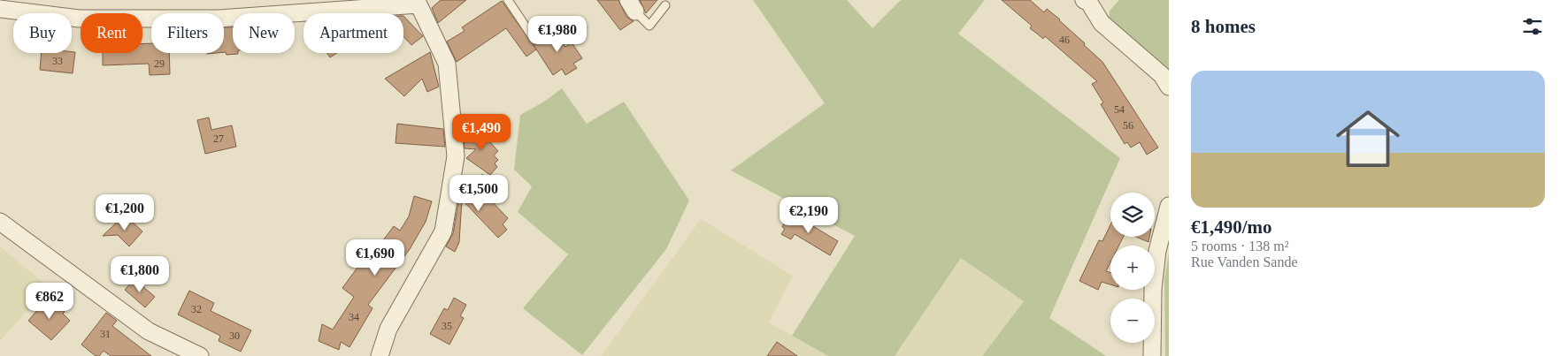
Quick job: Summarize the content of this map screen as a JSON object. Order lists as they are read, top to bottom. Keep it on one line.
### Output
{"house_numbers":["46","33","29","54","56","27","32","34","35","31","30"],"page":{"heading":"8 homes","chip":["Buy","Rent","Filters","New","Apartment"],"price":["€1,980","€1,490","€1,500","€1,200","€2,190","€1,690","€1,800","€862"],"list":[{"name":"€1,490/mo","note":"5 rooms · 138 m² · Rue Vanden Sande"}],"map_buttons":["+","−"]}}
